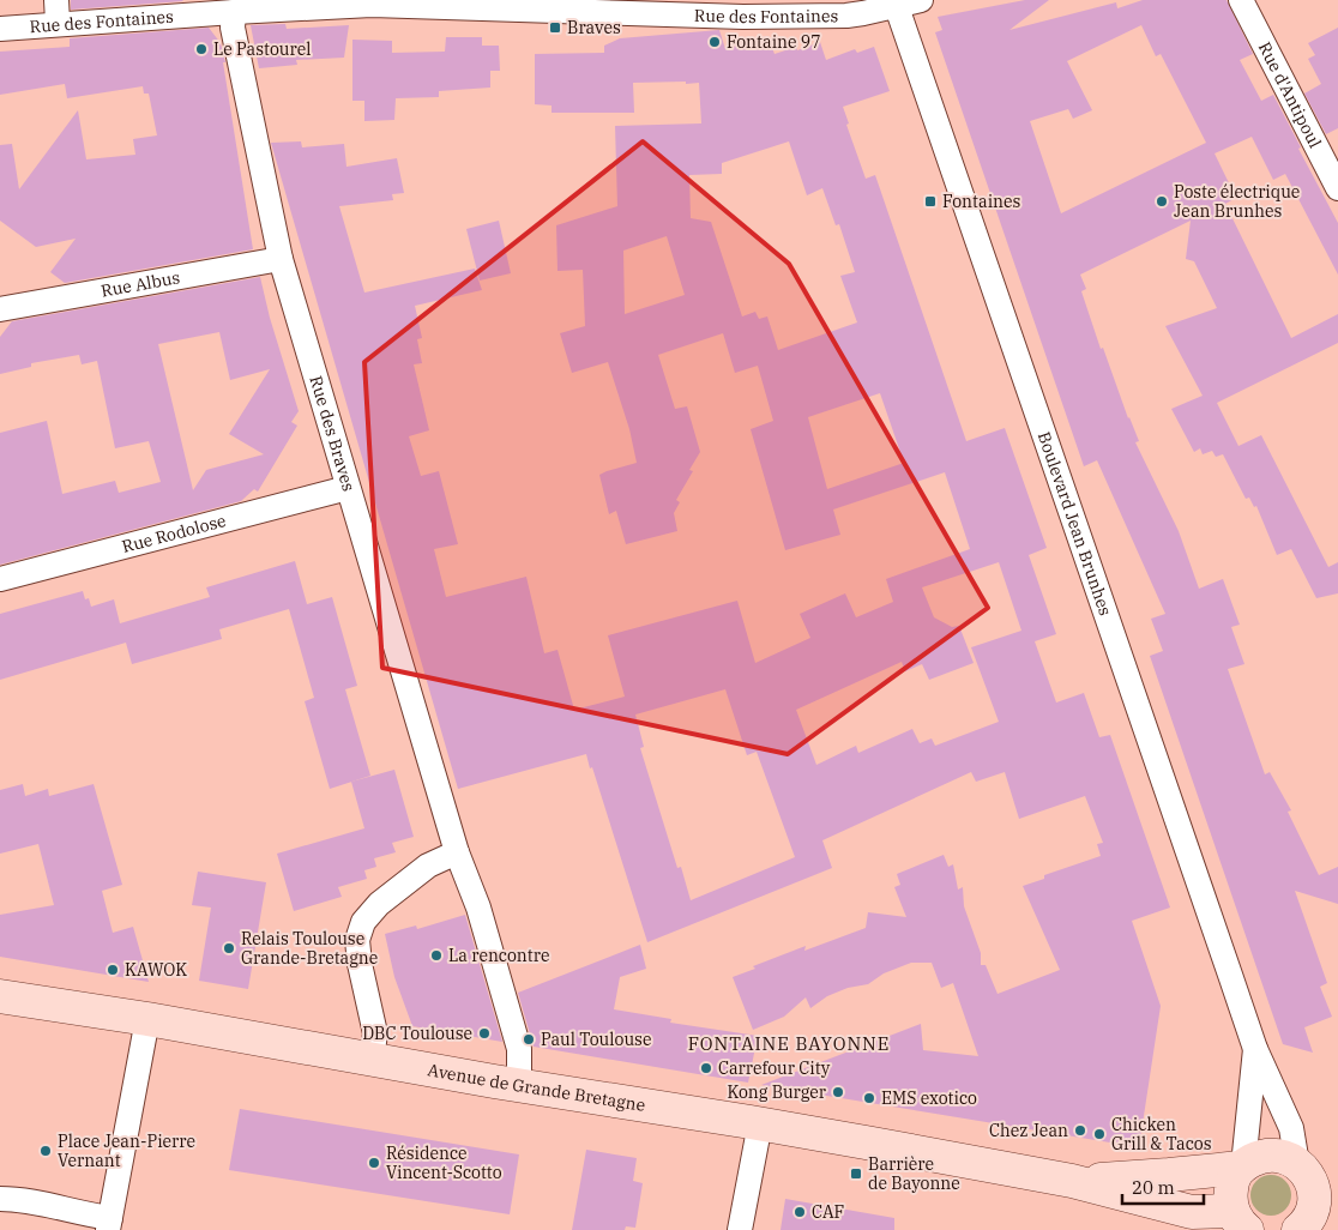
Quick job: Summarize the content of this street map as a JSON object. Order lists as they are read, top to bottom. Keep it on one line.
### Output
{"streets":{"main road":["Avenue de Grande Bretagne"],"street":["Rue des Fontaines","Rue d'Antipoul","Rue Albus","Rue des Braves","Boulevard Jean Brunhes","Rue Rodolose"]},"crossings":[["Rue des Fontaines","Rue des Braves"],["Rue des Fontaines","Boulevard Jean Brunhes"],["Rue Albus","Rue des Braves"],["Rue des Braves","Rue Rodolose"],["Rue des Braves","Avenue de Grande Bretagne"],["Boulevard Jean Brunhes","Avenue de Grande Bretagne"]],"districts":["FONTAINE BAYONNE"],"places":{"transit":["Braves","Fontaines","Barrière de Bayonne"],"other":["Fontaine 97","Le Pastourel","Poste électrique Jean Brunhes","Relais Toulouse Grande-Bretagne","La rencontre","KAWOK","DBC Toulouse","Paul Toulouse","Carrefour City","Kong Burger","EMS exotico","Chez Jean","Chicken Grill & Tacos","Place Jean-Pierre Vernant","Résidence Vincent-Scotto","CAF"]},"scale_bar":"20 m"}
